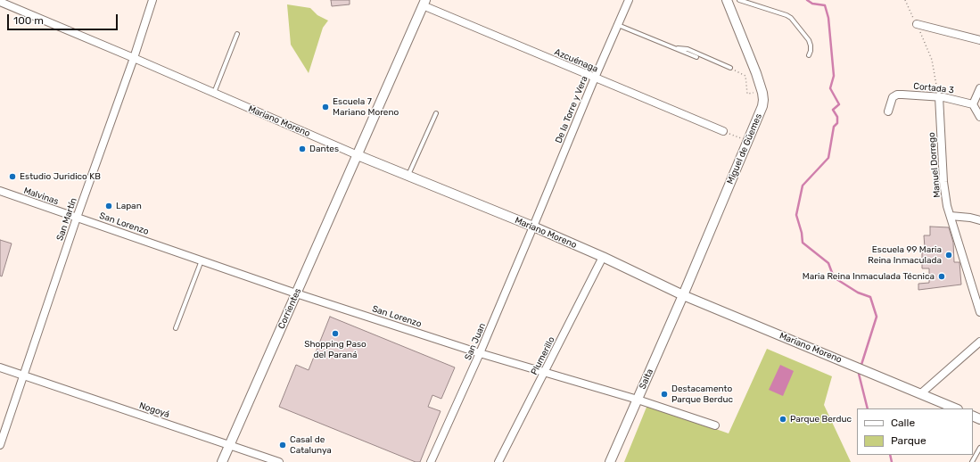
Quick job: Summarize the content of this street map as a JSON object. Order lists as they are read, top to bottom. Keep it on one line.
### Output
{"streets":{"street":["Azcuénaga","Cortada 3","De la Torre y Vera","Mariano Moreno","Miguel de Güemes","Manuel Dorrego","Malvinas","San Martín","San Lorenzo","Corrientes","San Juan","Plumerillo","Salta","Nogoyá"]},"crossings":[["Azcuénaga","De la Torre y Vera"],["Azcuénaga","Corrientes"],["Cortada 3","Manuel Dorrego"],["De la Torre y Vera","Mariano Moreno"],["De la Torre y Vera","San Juan"],["Mariano Moreno","Miguel de Güemes"],["Mariano Moreno","San Martín"],["Mariano Moreno","Corrientes"],["Mariano Moreno","San Juan"],["Mariano Moreno","Plumerillo"],["Mariano Moreno","Salta"],["Miguel de Güemes","Salta"],["Malvinas","San Martín"],["Malvinas","San Lorenzo"],["San Martín","San Lorenzo"],["San Martín","Nogoyá"],["San Lorenzo","Corrientes"],["San Lorenzo","San Juan"],["San Lorenzo","Plumerillo"],["San Lorenzo","Salta"],["Corrientes","Nogoyá"]],"places":["Escuela 7 Mariano Moreno","Dantes","Estudio Juridico KB","Lapan","Escuela 99 Maria Reina Inmaculada","Maria Reina Inmaculada Técnica","Shopping Paso del Paraná","Destacamento Parque Berduc","Parque Berduc","Casal de Catalunya"],"legend":["Calle","Parque"],"scale_bar":"100 m"}
